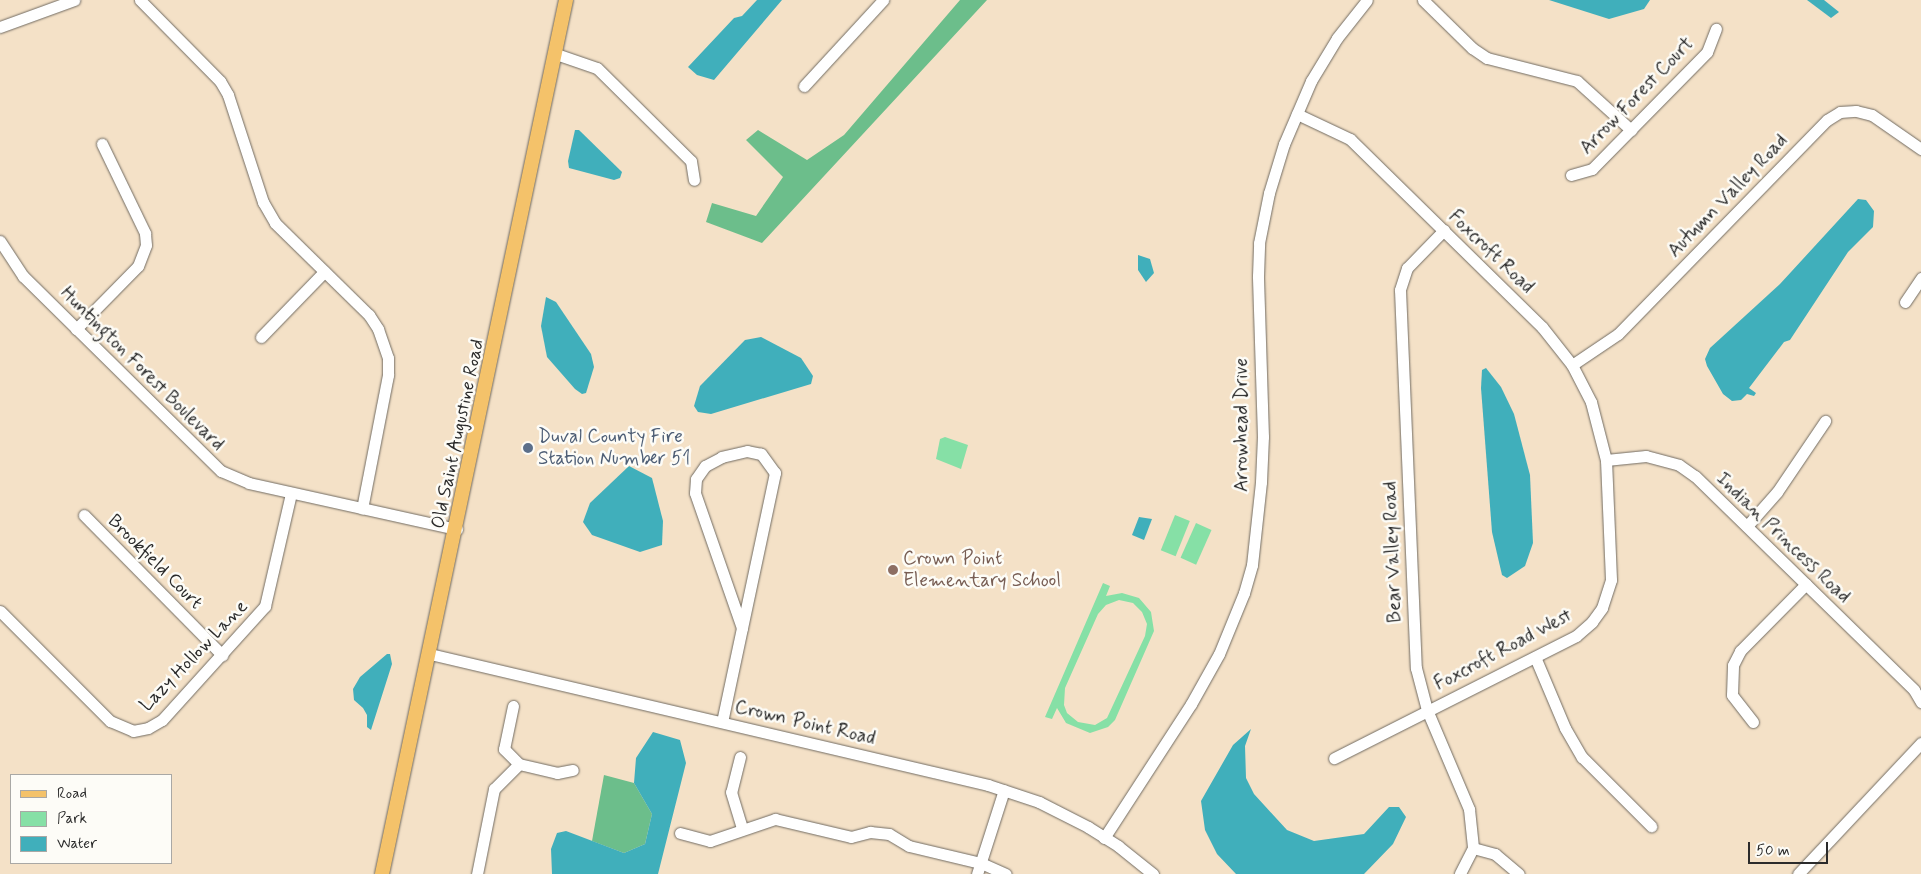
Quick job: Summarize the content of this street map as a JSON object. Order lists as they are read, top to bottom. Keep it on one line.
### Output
{"streets":{"main road":["Old Saint Augustine Road"],"street":["Arrow Forest Court","Autumn Valley Road","Foxcroft Road","Huntington Forest Boulevard","Arrowhead Drive","Indian Princess Road","Bear Valley Road","Brookfield Court","Foxcroft Road West","Lazy Hollow Lane","Crown Point Road"]},"crossings":[["Autumn Valley Road","Foxcroft Road"],["Foxcroft Road","Arrowhead Drive"],["Foxcroft Road","Indian Princess Road"],["Foxcroft Road","Bear Valley Road"],["Foxcroft Road","Foxcroft Road West"],["Huntington Forest Boulevard","Old Saint Augustine Road"],["Huntington Forest Boulevard","Lazy Hollow Lane"],["Arrowhead Drive","Crown Point Road"],["Old Saint Augustine Road","Crown Point Road"],["Indian Princess Road","Foxcroft Road West"],["Bear Valley Road","Foxcroft Road West"],["Brookfield Court","Lazy Hollow Lane"]],"places":["Duval County Fire Station Number 51","Crown Point Elementary School"],"legend":["Road","Park","Water"],"scale_bar":"50 m"}
